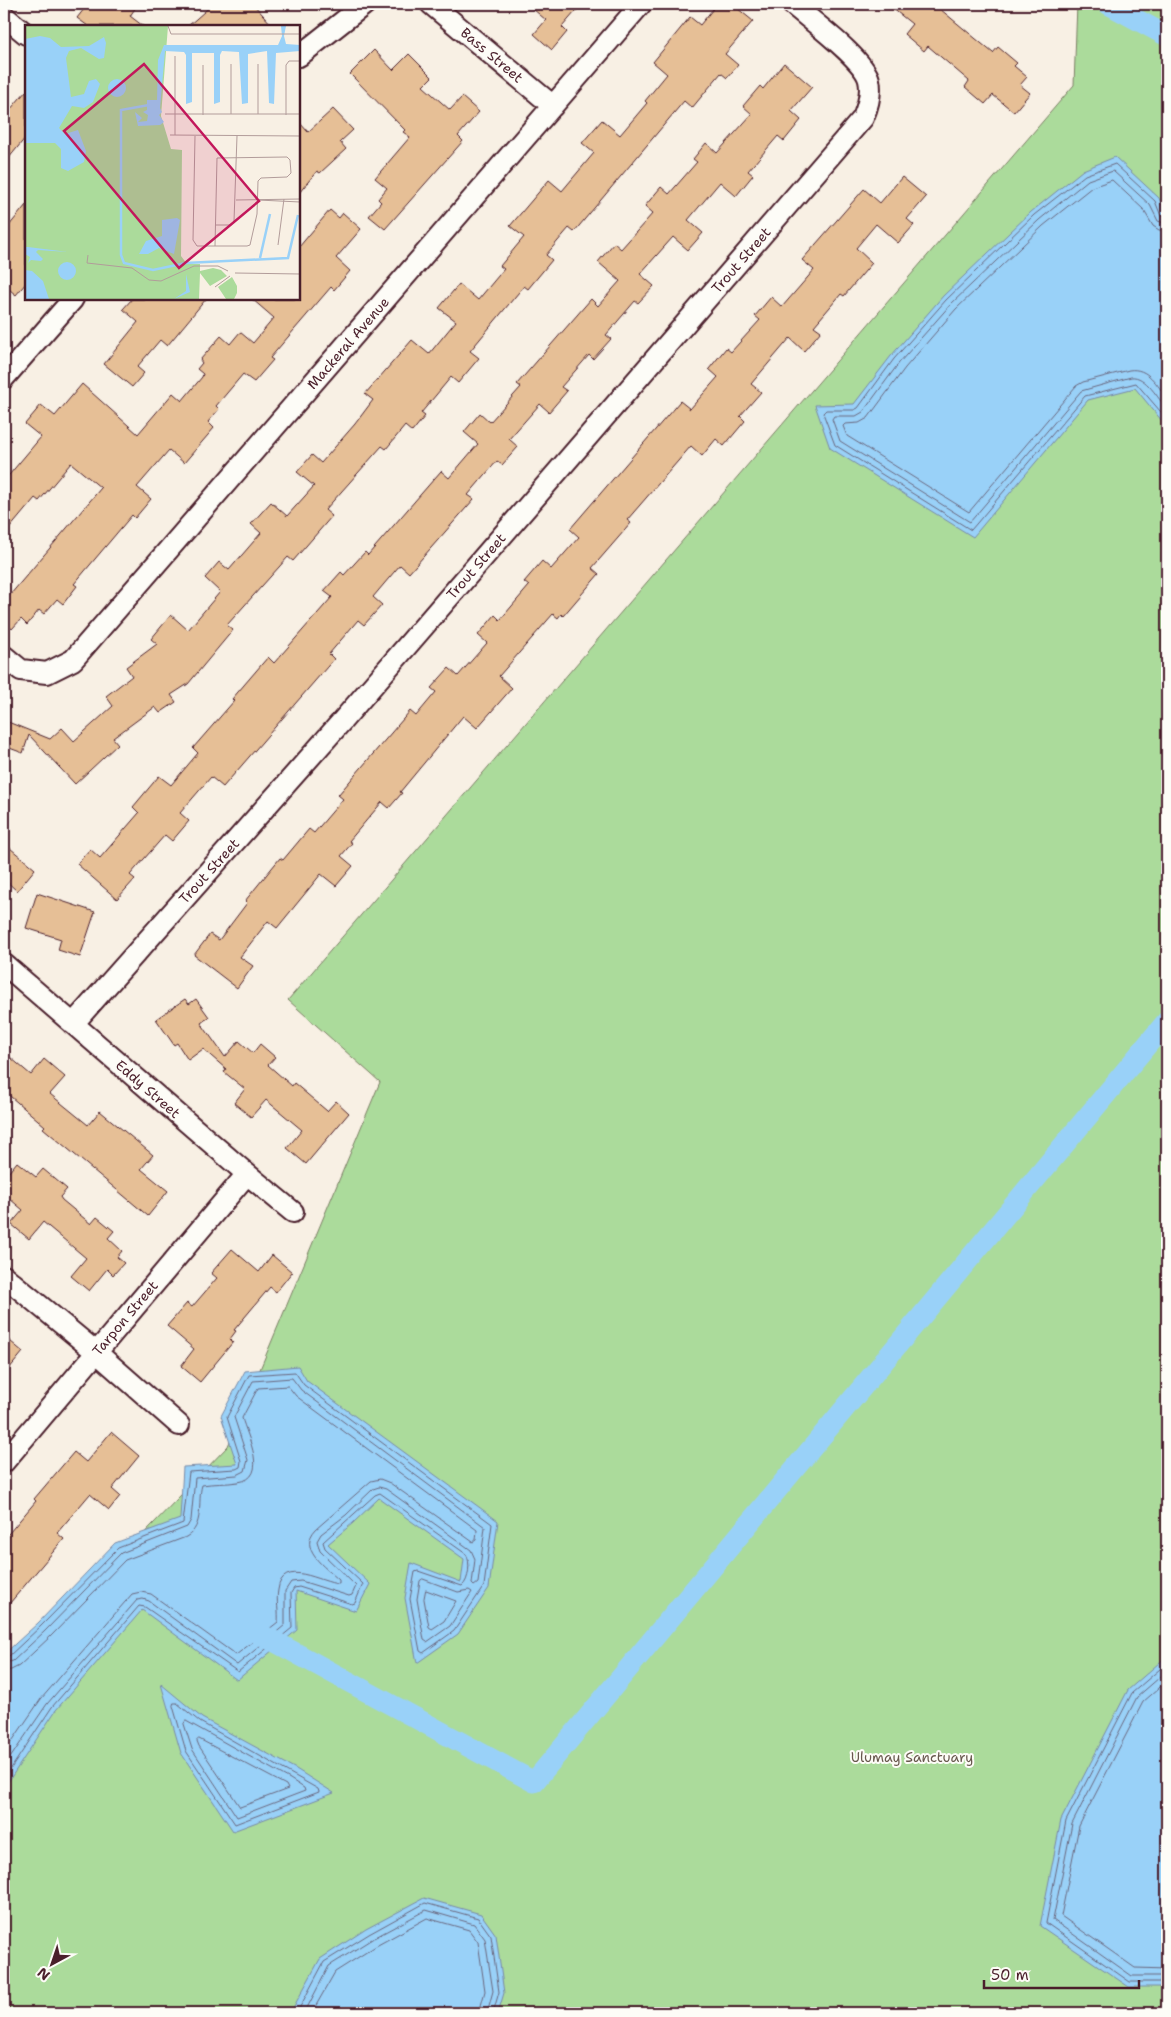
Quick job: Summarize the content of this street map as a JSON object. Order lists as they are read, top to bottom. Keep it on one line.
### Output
{"streets":{"street":["Bass Street","Trout Street","Mackeral Avenue","Eddy Street","Tarpon Street"]},"crossings":[["Bass Street","Mackeral Avenue"],["Trout Street","Eddy Street"],["Eddy Street","Tarpon Street"]],"parks":["Ulumay Sanctuary"],"scale_bar":"50 m","north":"bottom left"}
